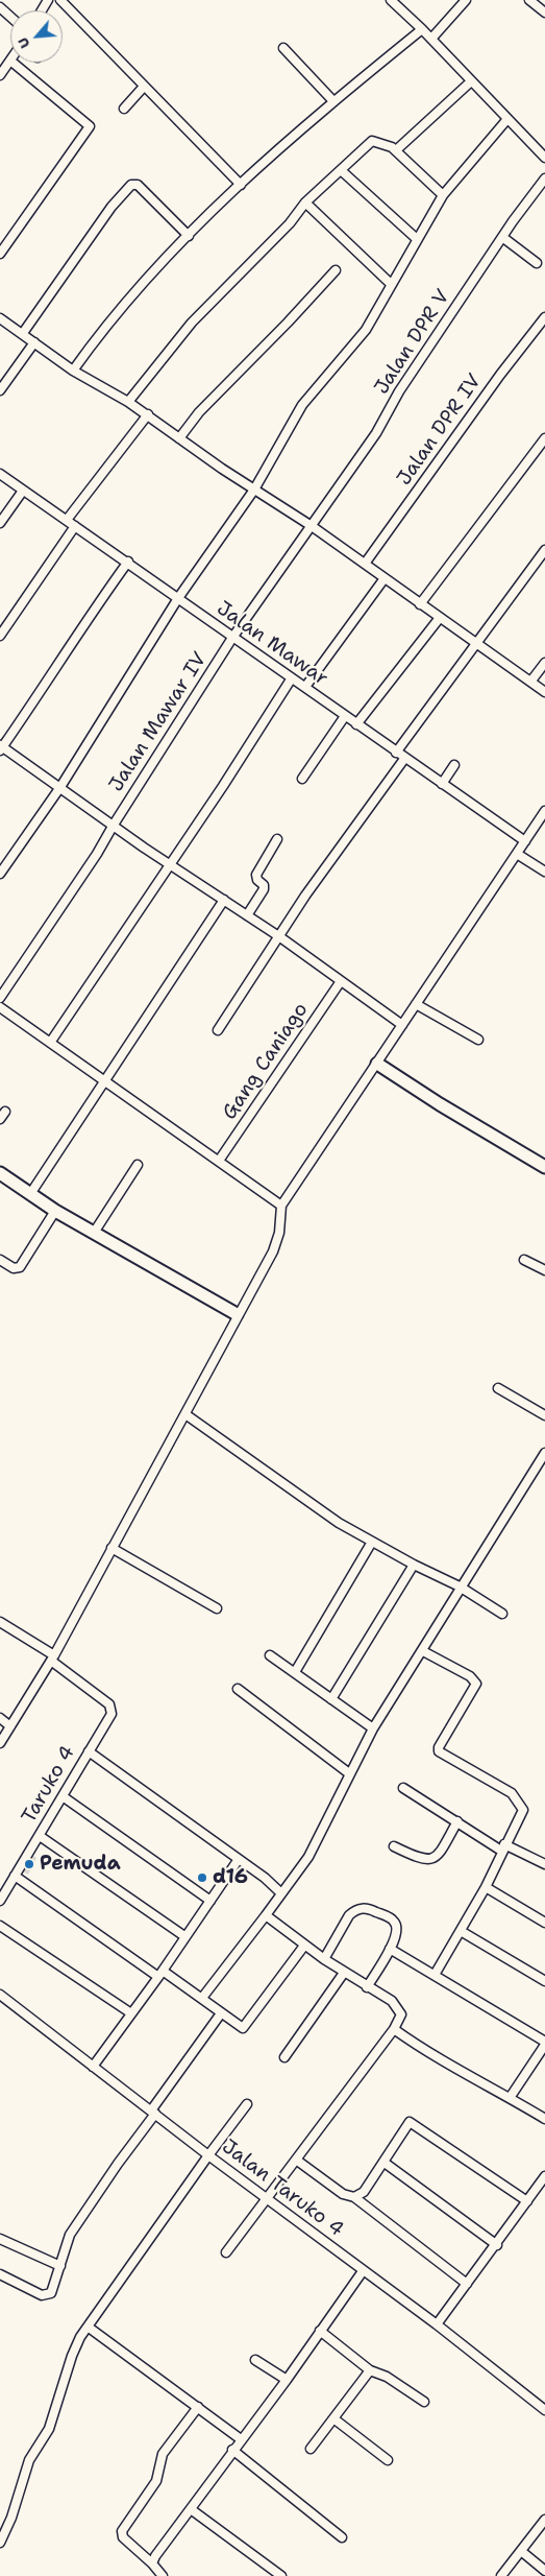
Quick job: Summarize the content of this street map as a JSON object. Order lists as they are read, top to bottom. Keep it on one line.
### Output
{"streets":{"street":["Jalan DPR V","Jalan DPR IV","Jalan Mawar","Jalan Mawar IV","Gang Caniago","Taruko 4","Jalan Taruko 4"]},"crossings":[["Jalan DPR V","Jalan Mawar"],["Jalan DPR V","Jalan Mawar IV"],["Jalan Mawar","Jalan Mawar IV"]],"places":["Pemuda","d16"],"north":"bottom left"}
